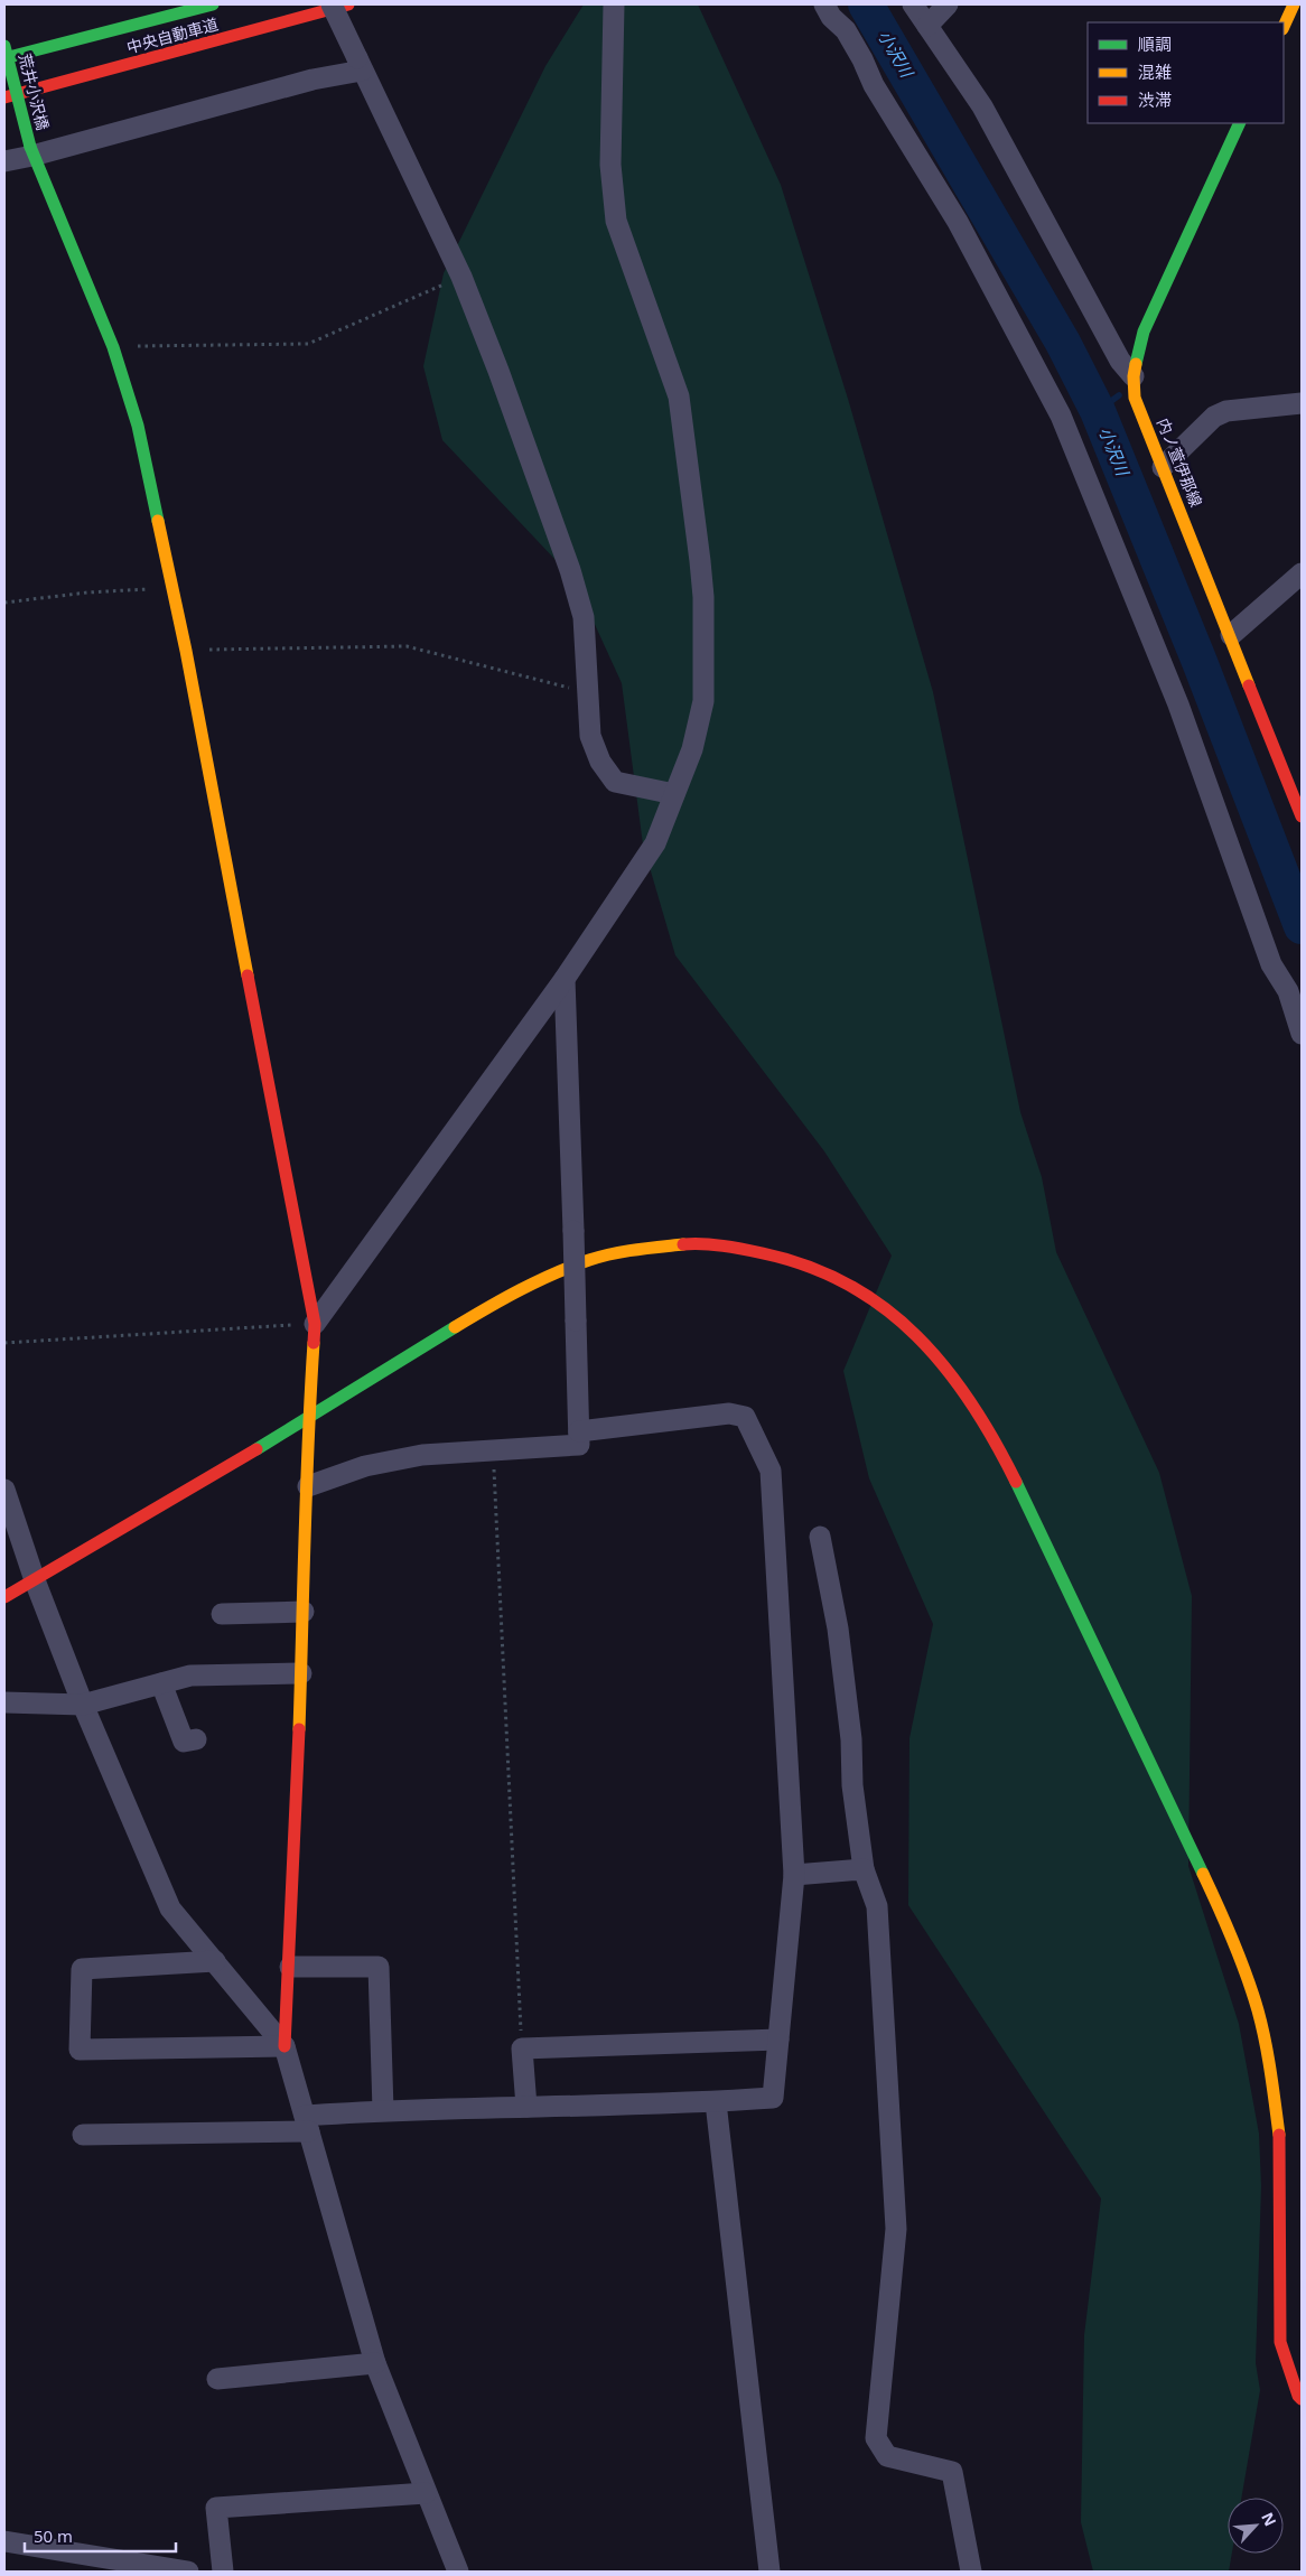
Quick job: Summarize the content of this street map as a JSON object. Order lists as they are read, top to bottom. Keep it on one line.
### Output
{"streets":{"main road":["中央自動車道","荒井小沢橋","内ノ萱伊那線"]},"water":["小沢川"],"legend":["順調","混雑","渋滞"],"scale_bar":"50 m","north":"top right"}
